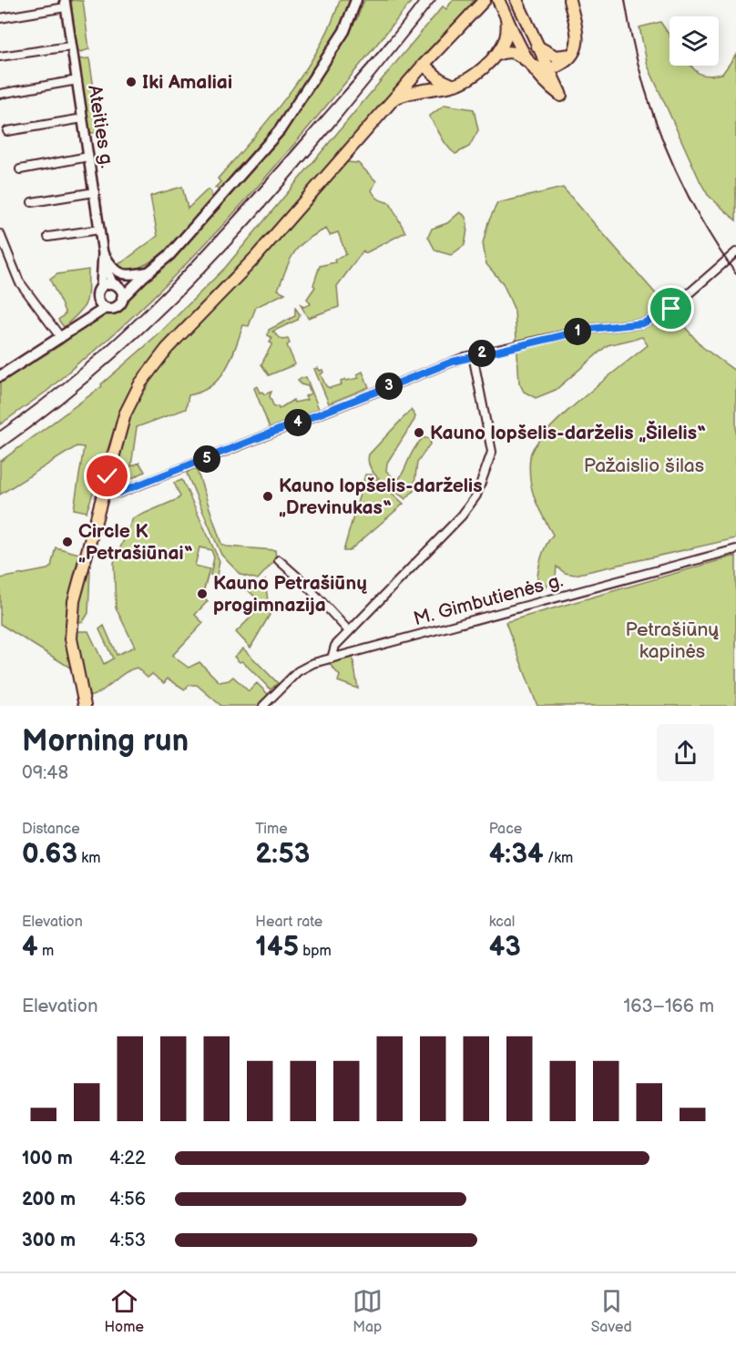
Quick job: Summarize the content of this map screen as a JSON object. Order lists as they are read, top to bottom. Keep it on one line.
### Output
{"streets":{"street":["Ateities g.","M. Gimbutienės g."]},"parks":["Pažaislio šilas","Petrašiūnų kapinės"],"places":["Iki Amaliai","Kauno lopšelis-darželis „Šilelis“","Kauno lopšelis-darželis „Drevinukas“","Circle K „Petrašiūnai“","Kauno Petrašiūnų progimnazija"],"page":{"pins":["1","2","3","4","5"],"heading":["Morning run","09:48"],"stats":[["Distance","0.63 km"],["Time","2:53"],["Pace","4:34 /km"],["Elevation","4 m"],["Heart rate","145 bpm"],["kcal","43"]],"chart":["Elevation","163–166 m"],"list":[{"name":"100 m","note":"4:22"},{"name":"200 m","note":"4:56"},{"name":"300 m","note":"4:53"}],"tabs":["Home","Map","Saved"]}}
